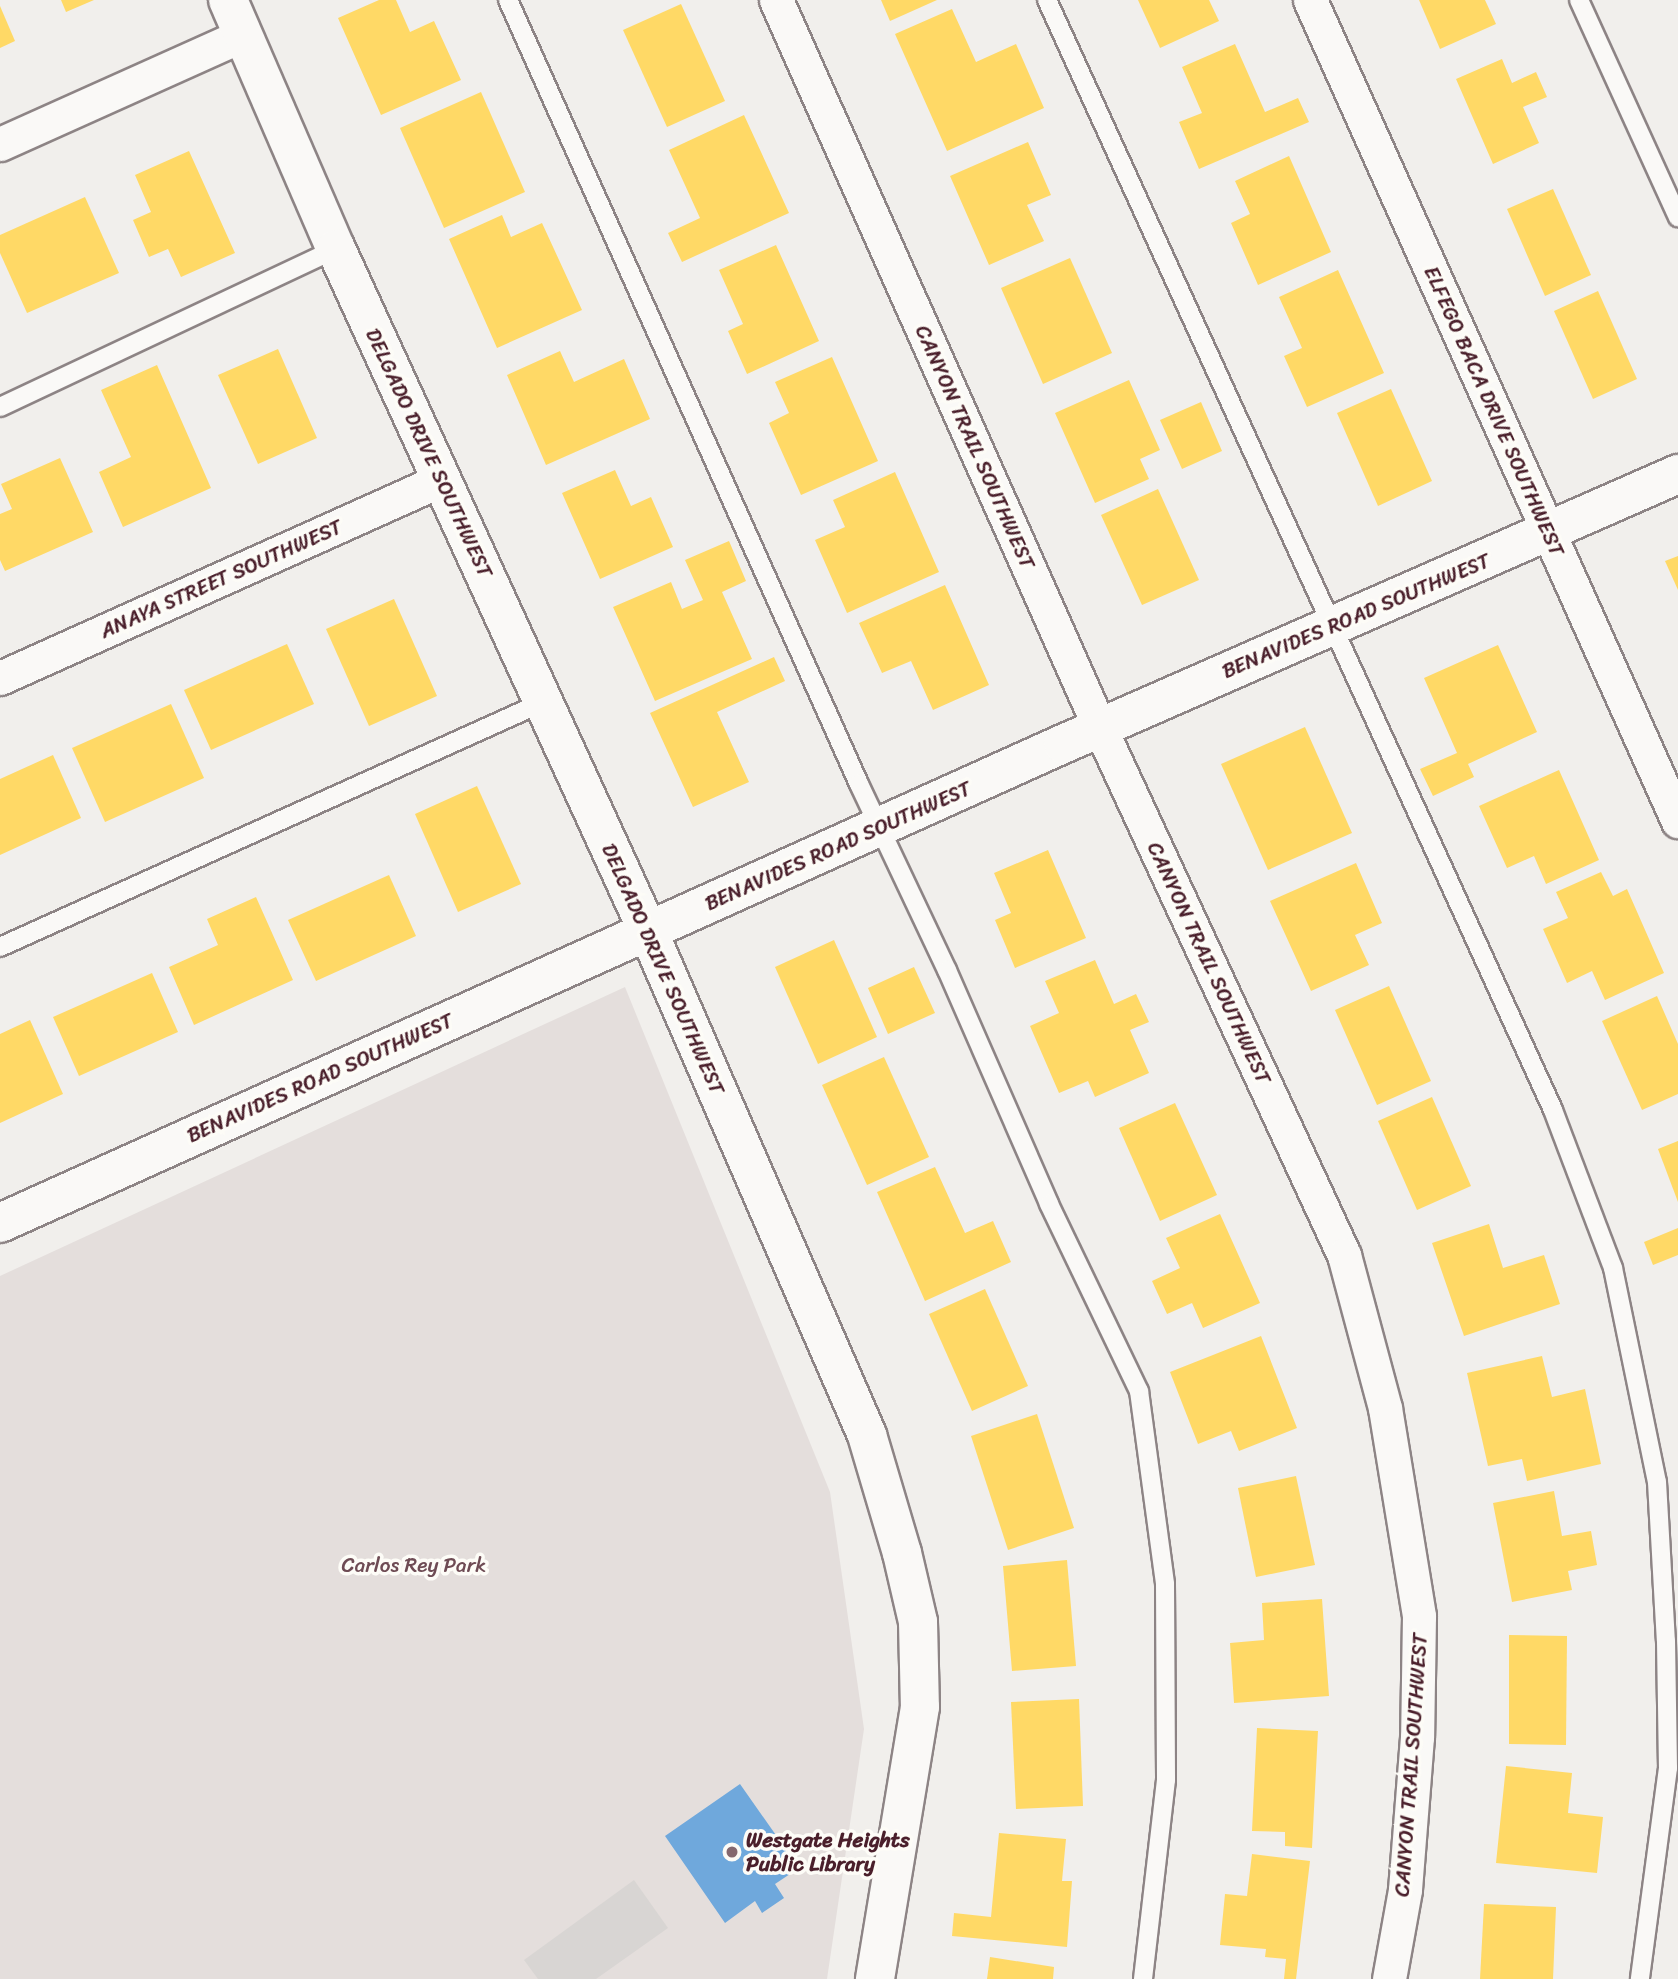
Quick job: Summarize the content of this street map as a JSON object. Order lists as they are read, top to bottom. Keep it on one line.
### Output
{"streets":{"street":["ELFEGO BACA DRIVE SOUTHWEST","CANYON TRAIL SOUTHWEST","DELGADO DRIVE SOUTHWEST","ANAYA STREET SOUTHWEST","BENAVIDES ROAD SOUTHWEST"]},"crossings":[["ELFEGO BACA DRIVE SOUTHWEST","BENAVIDES ROAD SOUTHWEST"],["CANYON TRAIL SOUTHWEST","BENAVIDES ROAD SOUTHWEST"],["DELGADO DRIVE SOUTHWEST","ANAYA STREET SOUTHWEST"],["DELGADO DRIVE SOUTHWEST","BENAVIDES ROAD SOUTHWEST"]],"parks":["Carlos Rey Park"],"places":["Westgate Heights Public Library"]}
